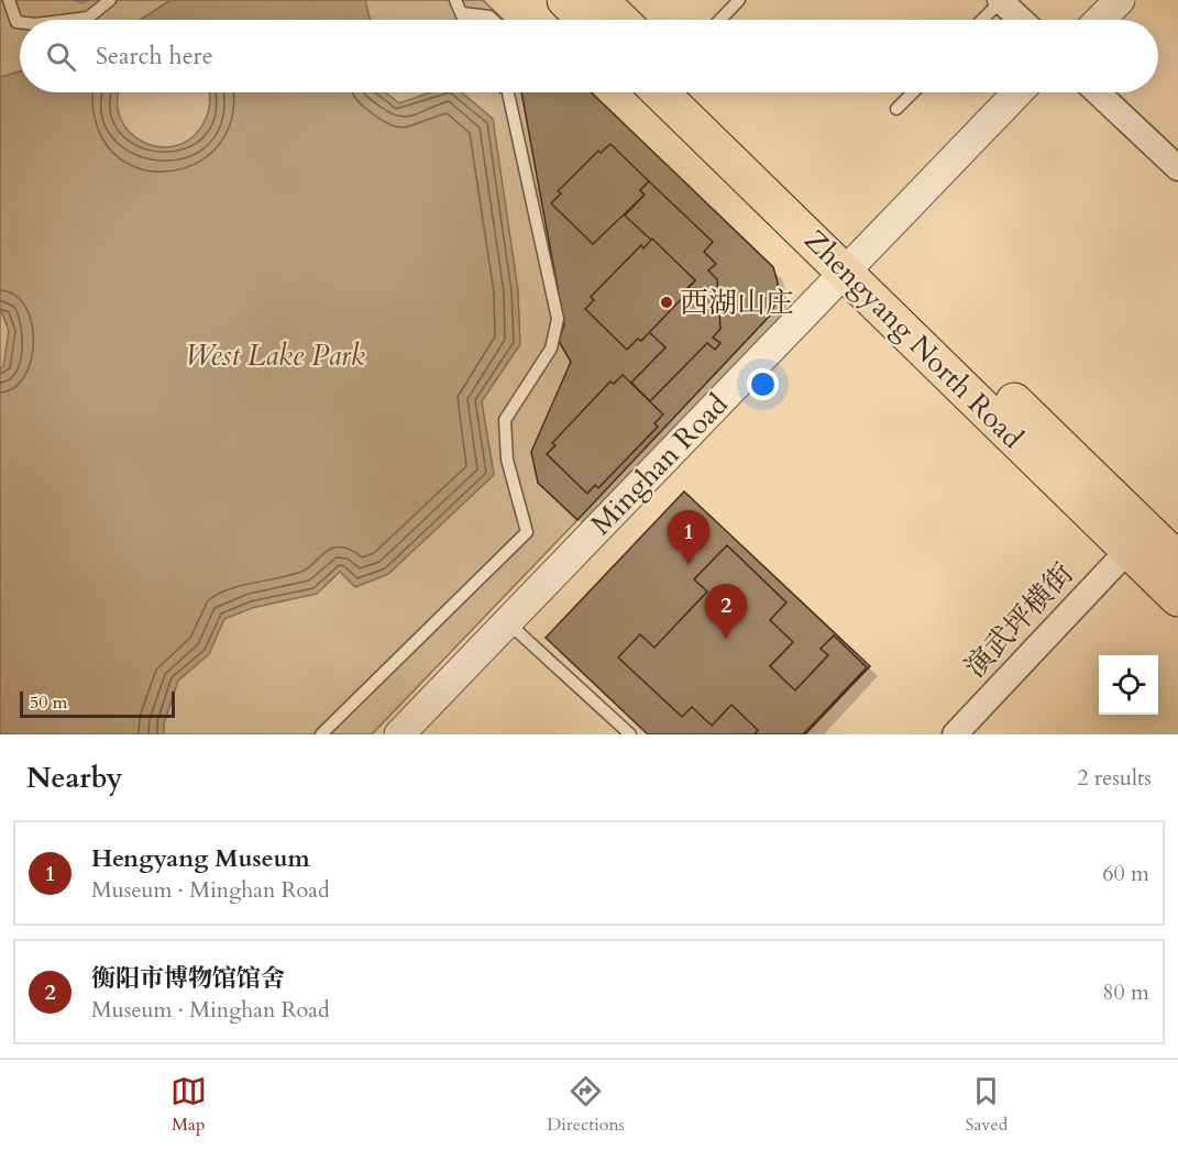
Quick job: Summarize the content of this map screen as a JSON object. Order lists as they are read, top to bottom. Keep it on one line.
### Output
{"streets":{"main road":["Zhengyang North Road"],"street":["Minghan Road","演武坪横街"]},"crossings":[["Zhengyang North Road","Minghan Road"],["Zhengyang North Road","演武坪横街"]],"parks":["West Lake Park"],"places":["西湖山庄"],"scale_bar":"50 m","page":{"search":"Search here","pins":["1","2"],"scale":"50 m","heading":["Nearby","2 results"],"list":[{"mark":"1","name":"Hengyang Museum","note":"Museum · Minghan Road","value":"60 m"},{"mark":"2","name":"衡阳市博物馆馆舍","note":"Museum · Minghan Road","value":"80 m"}],"nav":["Map","Directions","Saved"]}}
